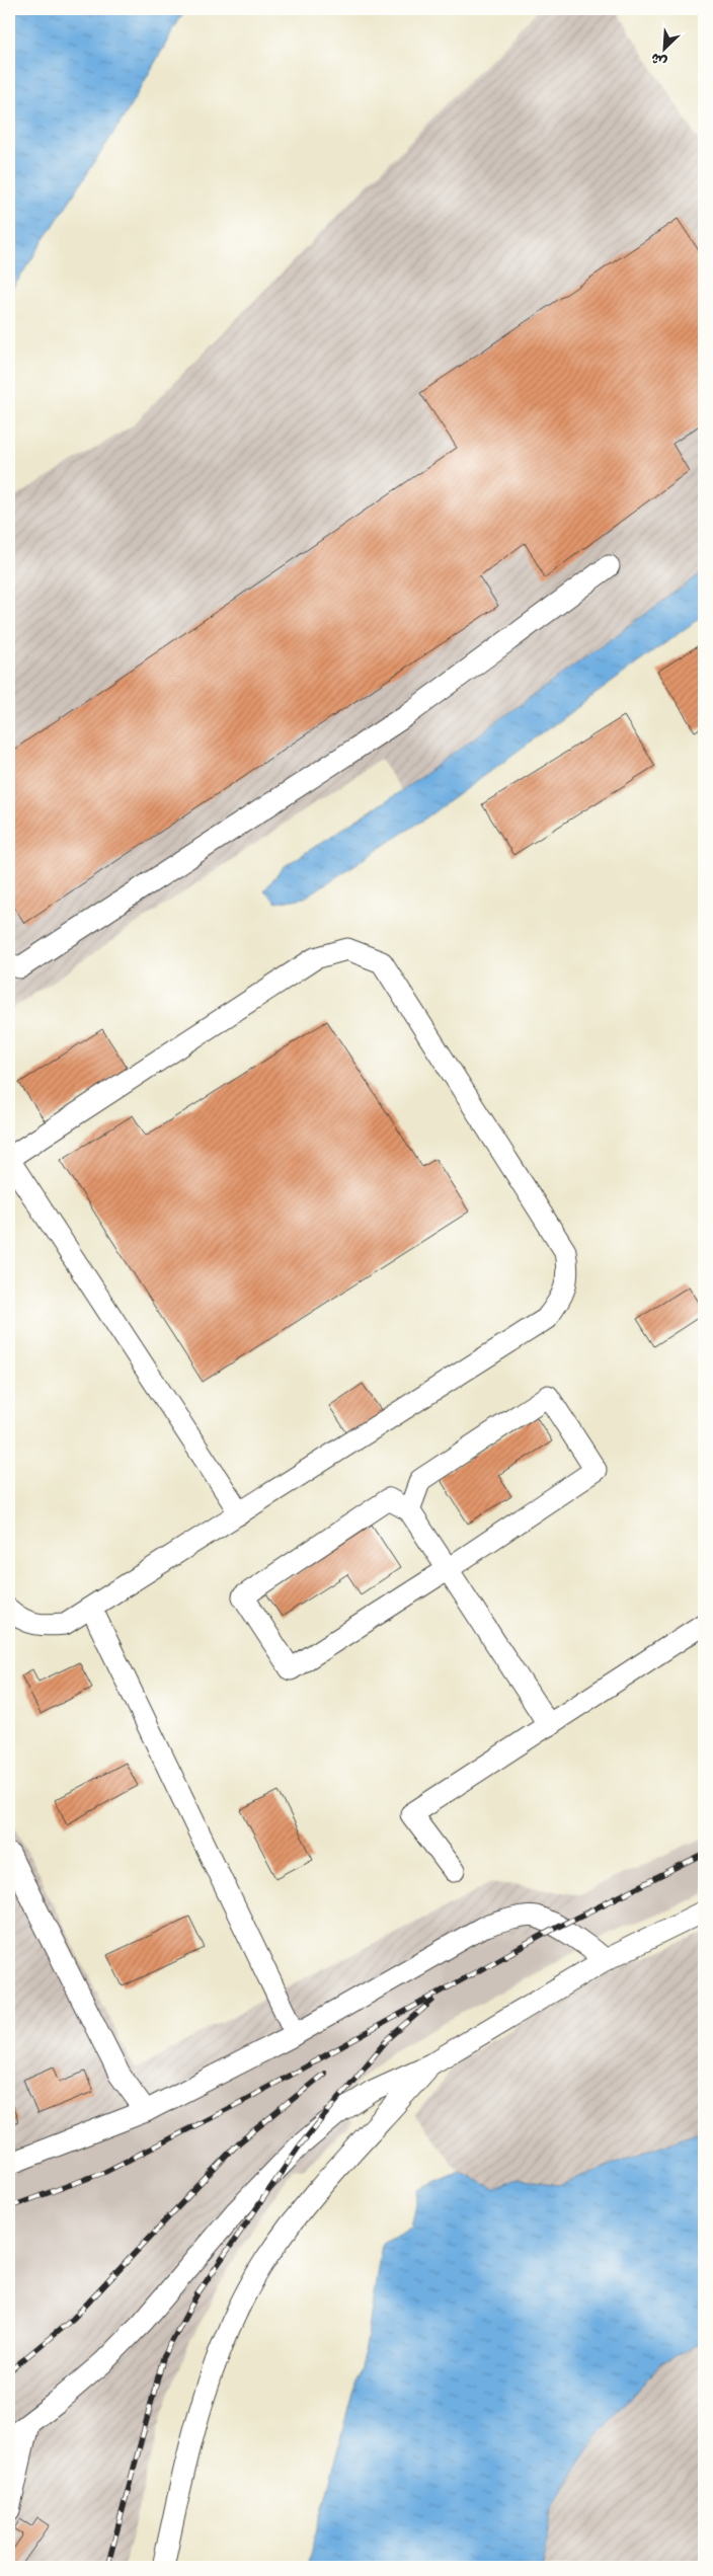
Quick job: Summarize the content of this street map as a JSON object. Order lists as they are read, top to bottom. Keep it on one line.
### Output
{"north":"bottom left"}
